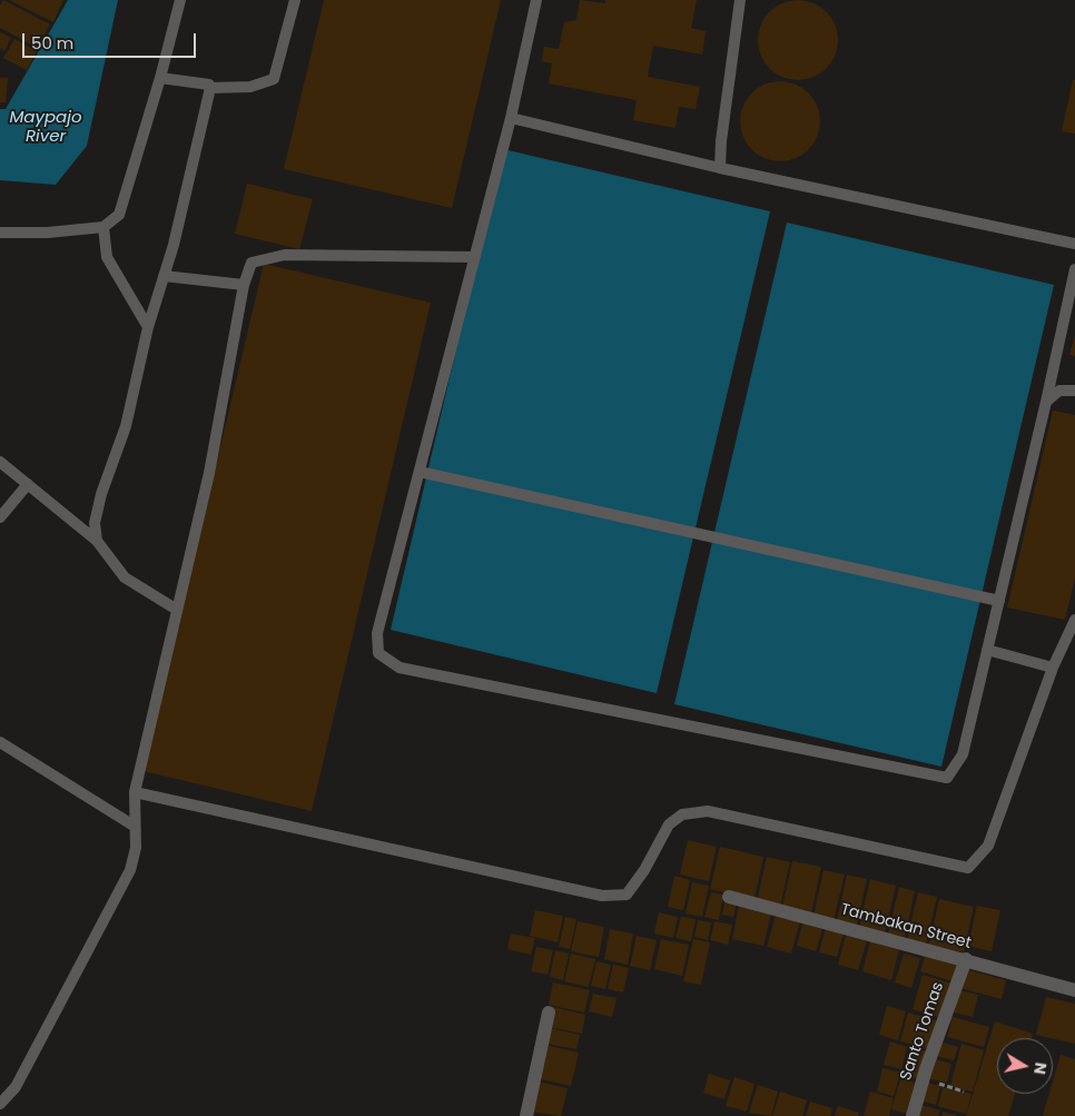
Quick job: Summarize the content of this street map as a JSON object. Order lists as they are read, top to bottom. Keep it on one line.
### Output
{"streets":{"street":["Tambakan Street","Santo Tomas"]},"crossings":[["Tambakan Street","Santo Tomas"]],"water":["Maypajo River"],"scale_bar":"50 m","north":"right"}
